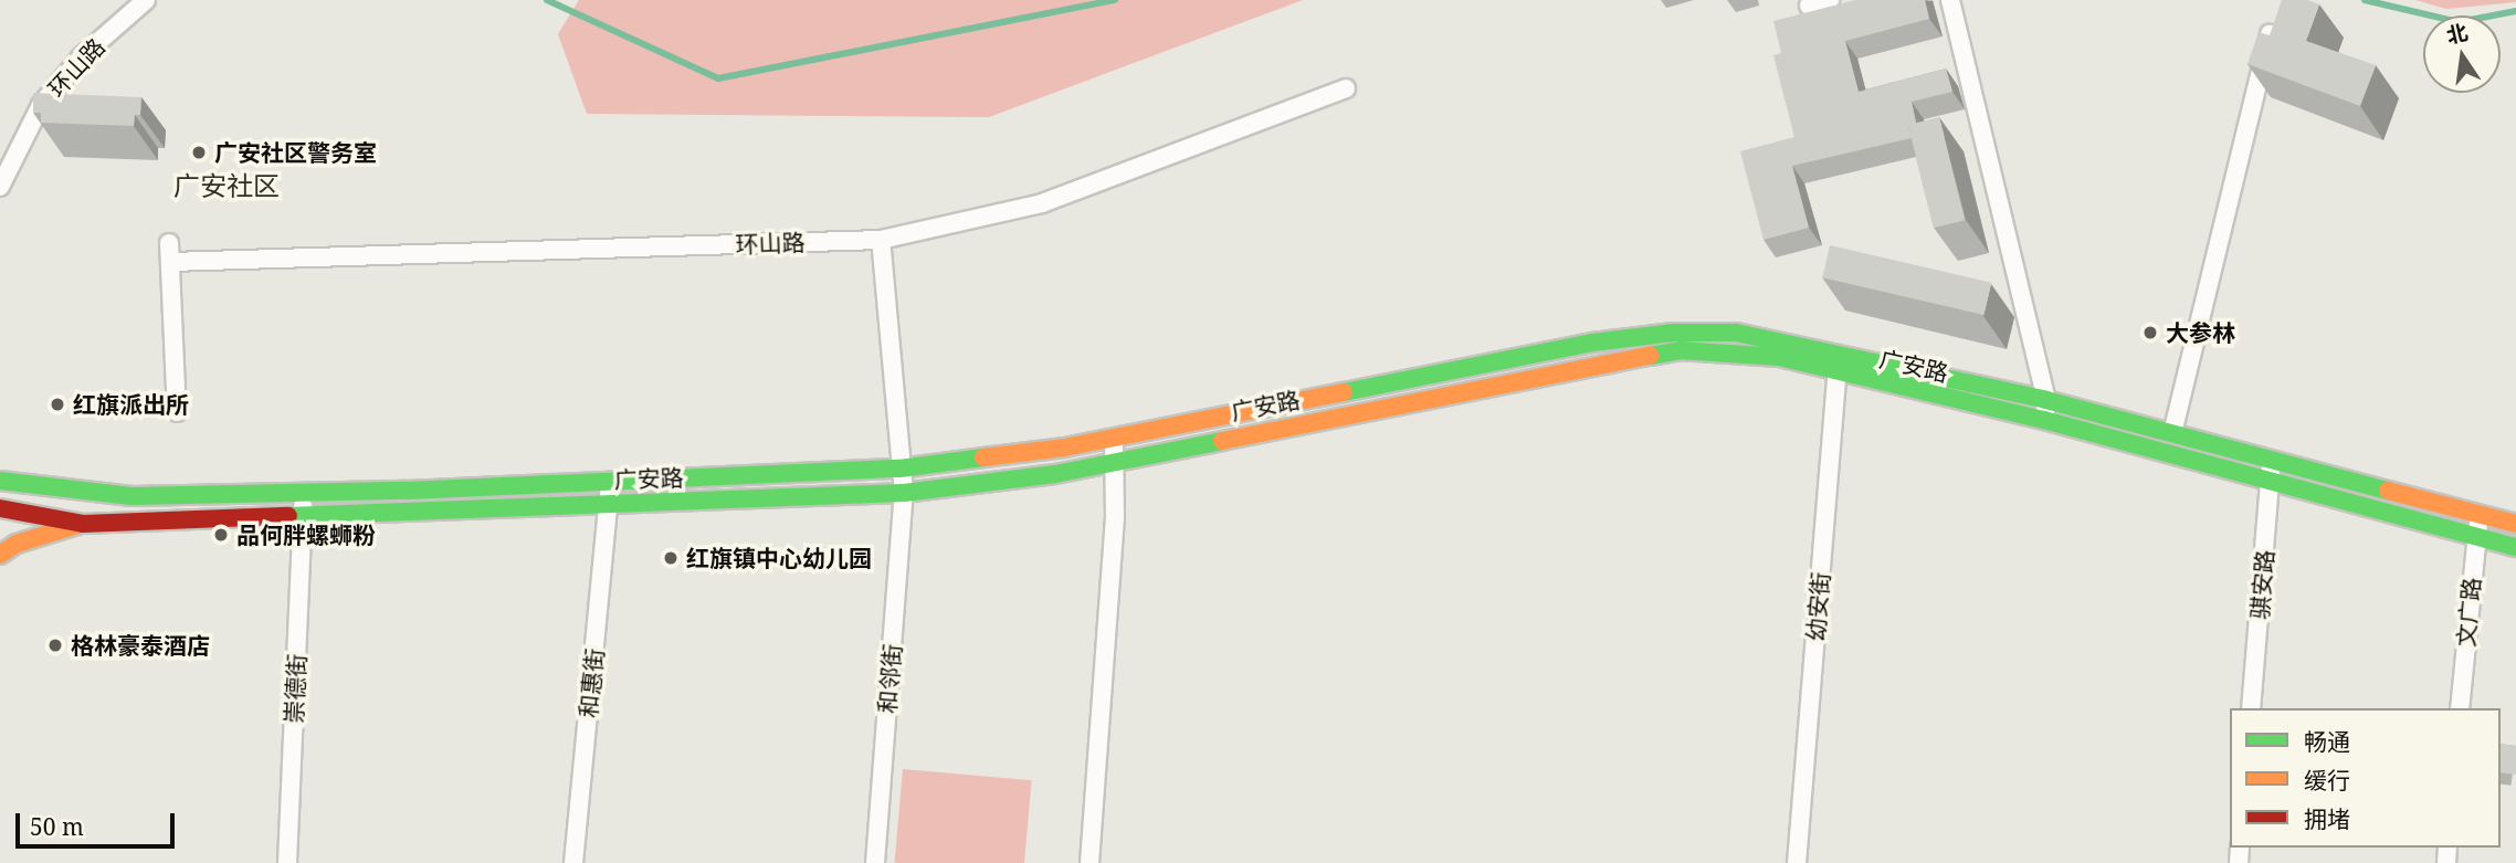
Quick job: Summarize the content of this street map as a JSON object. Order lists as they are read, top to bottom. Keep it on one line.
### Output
{"streets":{"street":["环山路","广安路","骐安路","幼安街","文广路","和邻街","和惠街","崇德街"]},"crossings":[["环山路","和邻街"],["广安路","骐安路"],["广安路","幼安街"],["广安路","文广路"],["广安路","和邻街"],["广安路","和惠街"],["广安路","崇德街"]],"districts":["广安社区"],"places":["广安社区警务室","大参林","红旗派出所","品何胖螺蛳粉","红旗镇中心幼儿园","格林豪泰酒店"],"legend":["畅通","缓行","拥堵"],"scale_bar":"50 m","north":"top"}
